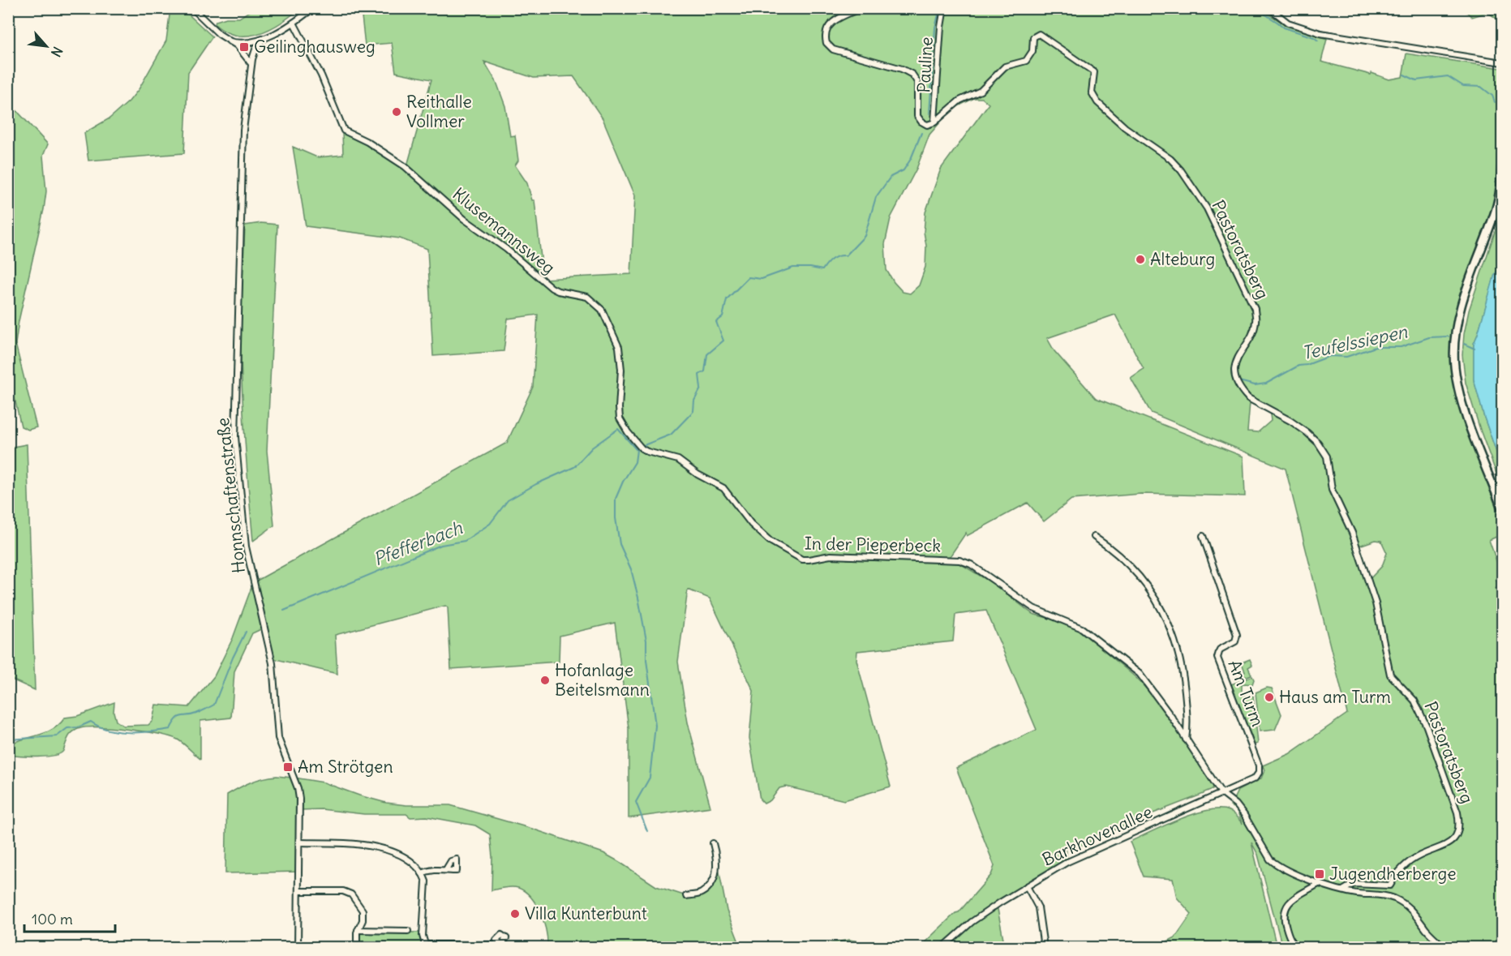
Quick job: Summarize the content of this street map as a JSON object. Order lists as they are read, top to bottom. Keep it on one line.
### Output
{"streets":{"street":["Pauline","Klusemannsweg","Pastoratsberg","Honnschaftenstraße","In der Pieperbeck","Am Turm","Barkhovenallee"]},"crossings":[["Pauline","Pastoratsberg"],["Klusemannsweg","In der Pieperbeck"],["Pastoratsberg","In der Pieperbeck"],["In der Pieperbeck","Am Turm"],["In der Pieperbeck","Barkhovenallee"],["Am Turm","Barkhovenallee"]],"water":["Teufelssiepen","Pfefferbach"],"places":{"transit":["Geilinghausweg","Am Strötgen","Jugendherberge"],"other":["Reithalle Vollmer","Alteburg","Hofanlage Beitelsmann","Haus am Turm","Villa Kunterbunt"]},"scale_bar":"100 m","north":"bottom right"}
